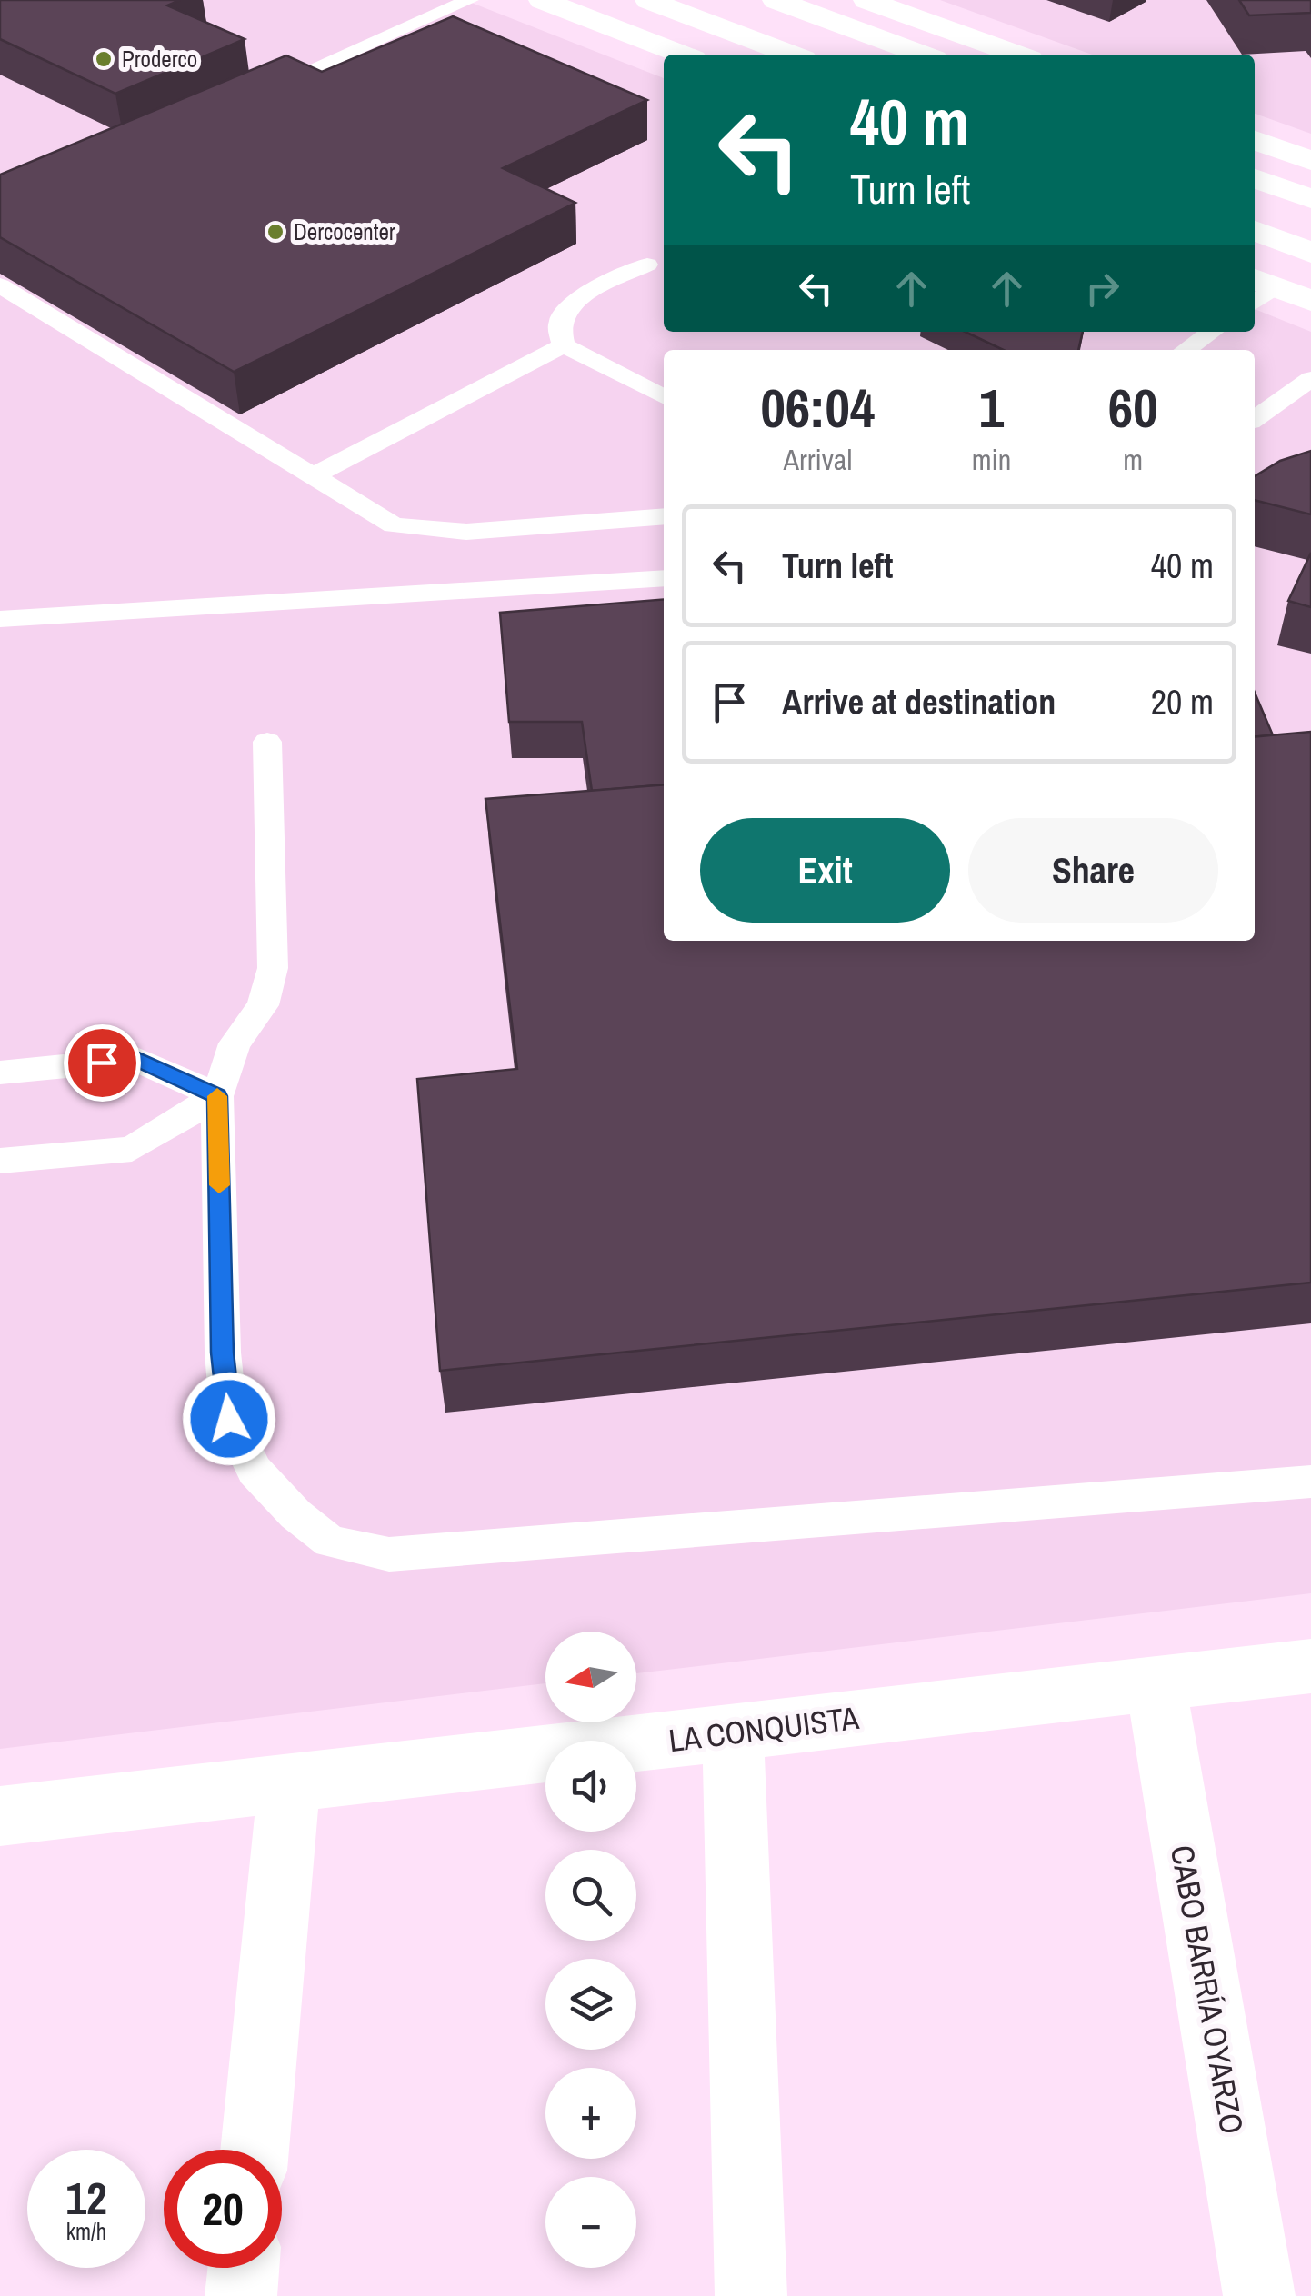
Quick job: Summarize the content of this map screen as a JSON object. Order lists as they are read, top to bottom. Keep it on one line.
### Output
{"streets":{"main road":["LA CONQUISTA","CABO BARRÍA OYARZO"]},"crossings":[["LA CONQUISTA","CABO BARRÍA OYARZO"]],"places":["Proderco","Dercocenter"],"north":"left","page":{"turn":["40 m","Turn left"],"eta":["06:04","Arrival","1","min","60","m"],"list":[{"name":"Turn left","value":"40 m"},{"name":"Arrive at destination","value":"20 m"}],"buttons":["Exit","Share"],"map_buttons":["+","−"],"speed":"12 km/h","limit":"20"}}
